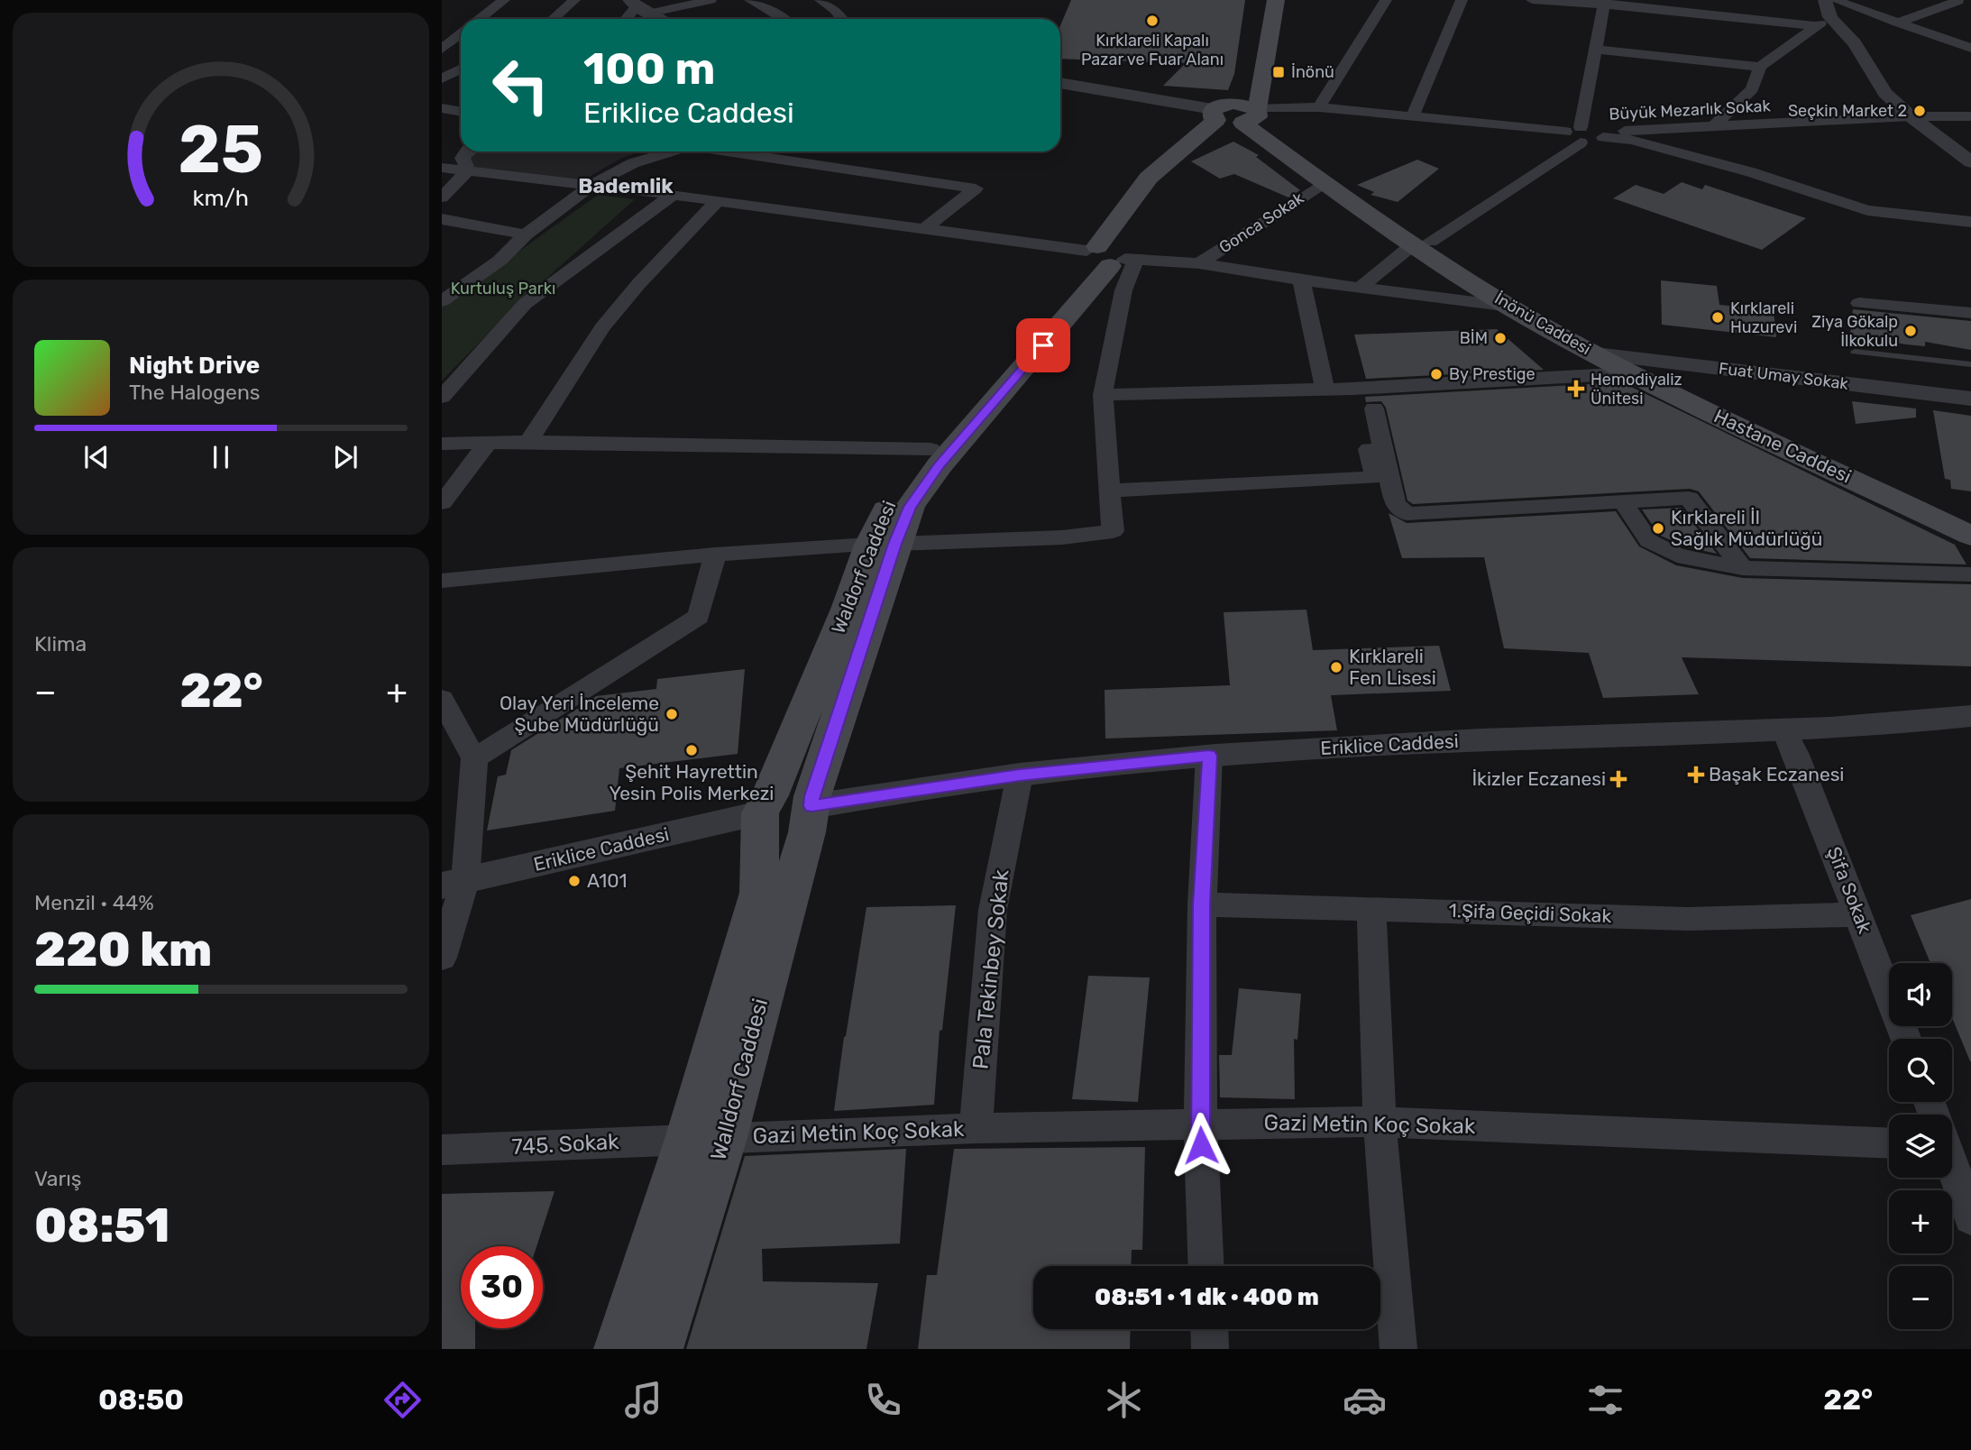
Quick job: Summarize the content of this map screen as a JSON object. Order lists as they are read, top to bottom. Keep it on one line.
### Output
{"streets":{"main road":["İnönü Caddesi","Hastane Caddesi","Waldorf Caddesi","Walldorf Caddesi"],"street":["Büyük Mezarlık Sokak","Gonca Sokak","Fuat Umay Sokak","Eriklice Caddesi","Şifa Sokak","1.Şifa Geçidi Sokak","Pala Tekinbey Sokak","Gazi Metin Koç Sokak","745. Sokak"]},"crossings":[["Gonca Sokak","İnönü Caddesi"],["İnönü Caddesi","Fuat Umay Sokak"],["İnönü Caddesi","Hastane Caddesi"],["Fuat Umay Sokak","Hastane Caddesi"],["Waldorf Caddesi","Eriklice Caddesi"],["Waldorf Caddesi","Walldorf Caddesi"],["Eriklice Caddesi","Şifa Sokak"],["Eriklice Caddesi","Pala Tekinbey Sokak"],["Eriklice Caddesi","Walldorf Caddesi"],["Şifa Sokak","1.Şifa Geçidi Sokak"],["Pala Tekinbey Sokak","Gazi Metin Koç Sokak"],["Walldorf Caddesi","Gazi Metin Koç Sokak"],["Walldorf Caddesi","745. Sokak"],["Gazi Metin Koç Sokak","745. Sokak"]],"districts":["Bademlik"],"parks":["Kurtuluş Parkı"],"places":{"other":["Kırklareli Kapalı Pazar ve Fuar Alanı","Seçkin Market 2","Kırklareli Huzurevi","Ziya Gökalp İlkokulu","BİM","By Prestige","Kırklareli İl Sağlık Müdürlüğü","Kırklareli Fen Lisesi","Olay Yeri İnceleme Şube Müdürlüğü","Şehit Hayrettin Yesin Polis Merkezi","A101"],"transit":["İnönü"],"health":["Hemodiyaliz Ünitesi","Başak Eczanesi","İkizler Eczanesi"]},"page":{"turn":["100 m","Eriklice Caddesi"],"song":["Night Drive","The Halogens"],"tile":["Klima",["Menzil · 44%","220 km"],["Varış","08:51"]],"heat":["−","22°","+"],"map_buttons":["+","−"],"limit":"30","trip":"08:51 · 1 dk · 400 m","tabs":["08:50","22°"],"gauge":["25","km/h"]}}
